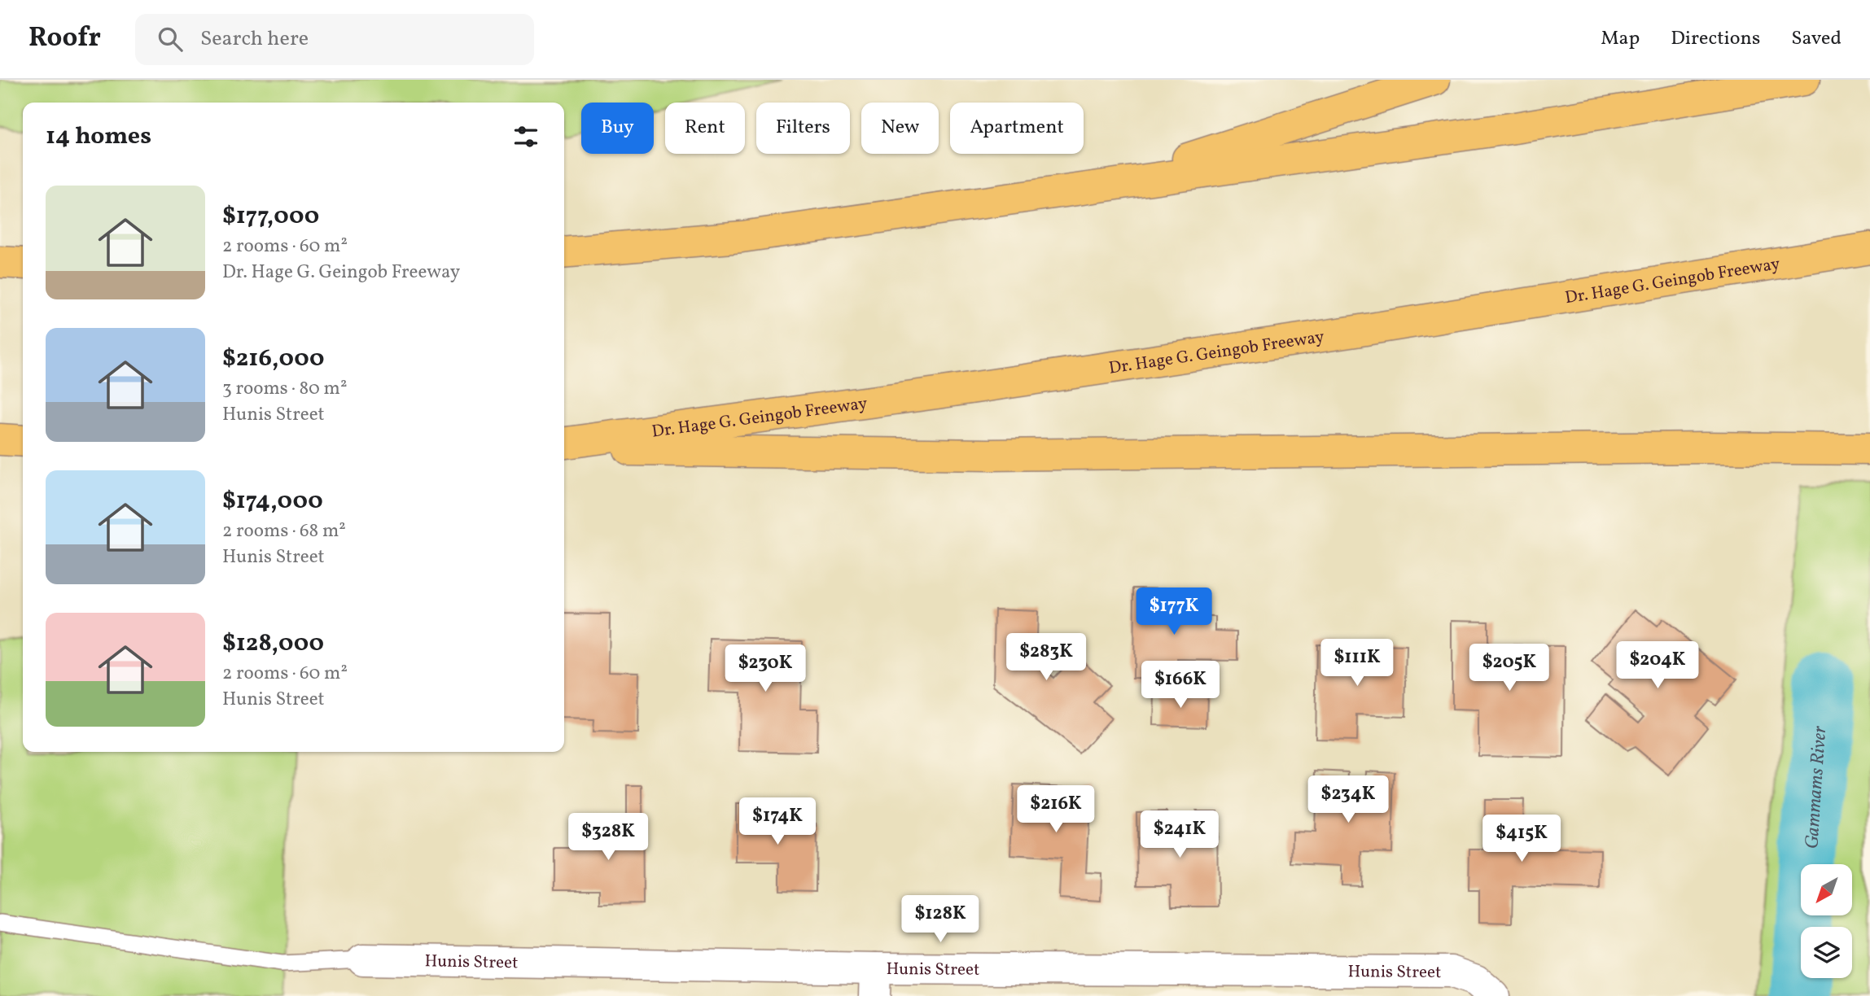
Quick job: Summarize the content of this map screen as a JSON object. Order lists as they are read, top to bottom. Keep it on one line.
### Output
{"streets":{"highway":["Dr. Hage G. Geingob Freeway"],"street":["Hunis Street"]},"water":["Gammams River"],"north":"bottom left","page":{"header":"Roofr","search":"Search here","nav":["Map","Directions","Saved"],"chip":["Buy","Rent","Filters","New","Apartment"],"heading":"14 homes","list":[{"name":"$177,000","note":"2 rooms · 60 m² · Dr. Hage G. Geingob Freeway"},{"name":"$216,000","note":"3 rooms · 80 m² · Hunis Street"},{"name":"$174,000","note":"2 rooms · 68 m² · Hunis Street"},{"name":"$128,000","note":"2 rooms · 60 m² · Hunis Street"}],"price":["$177K","$283K","$111K","$204K","$205K","$230K","$166K","$234K","$216K","$174K","$241K","$328K","$415K","$128K"]}}
